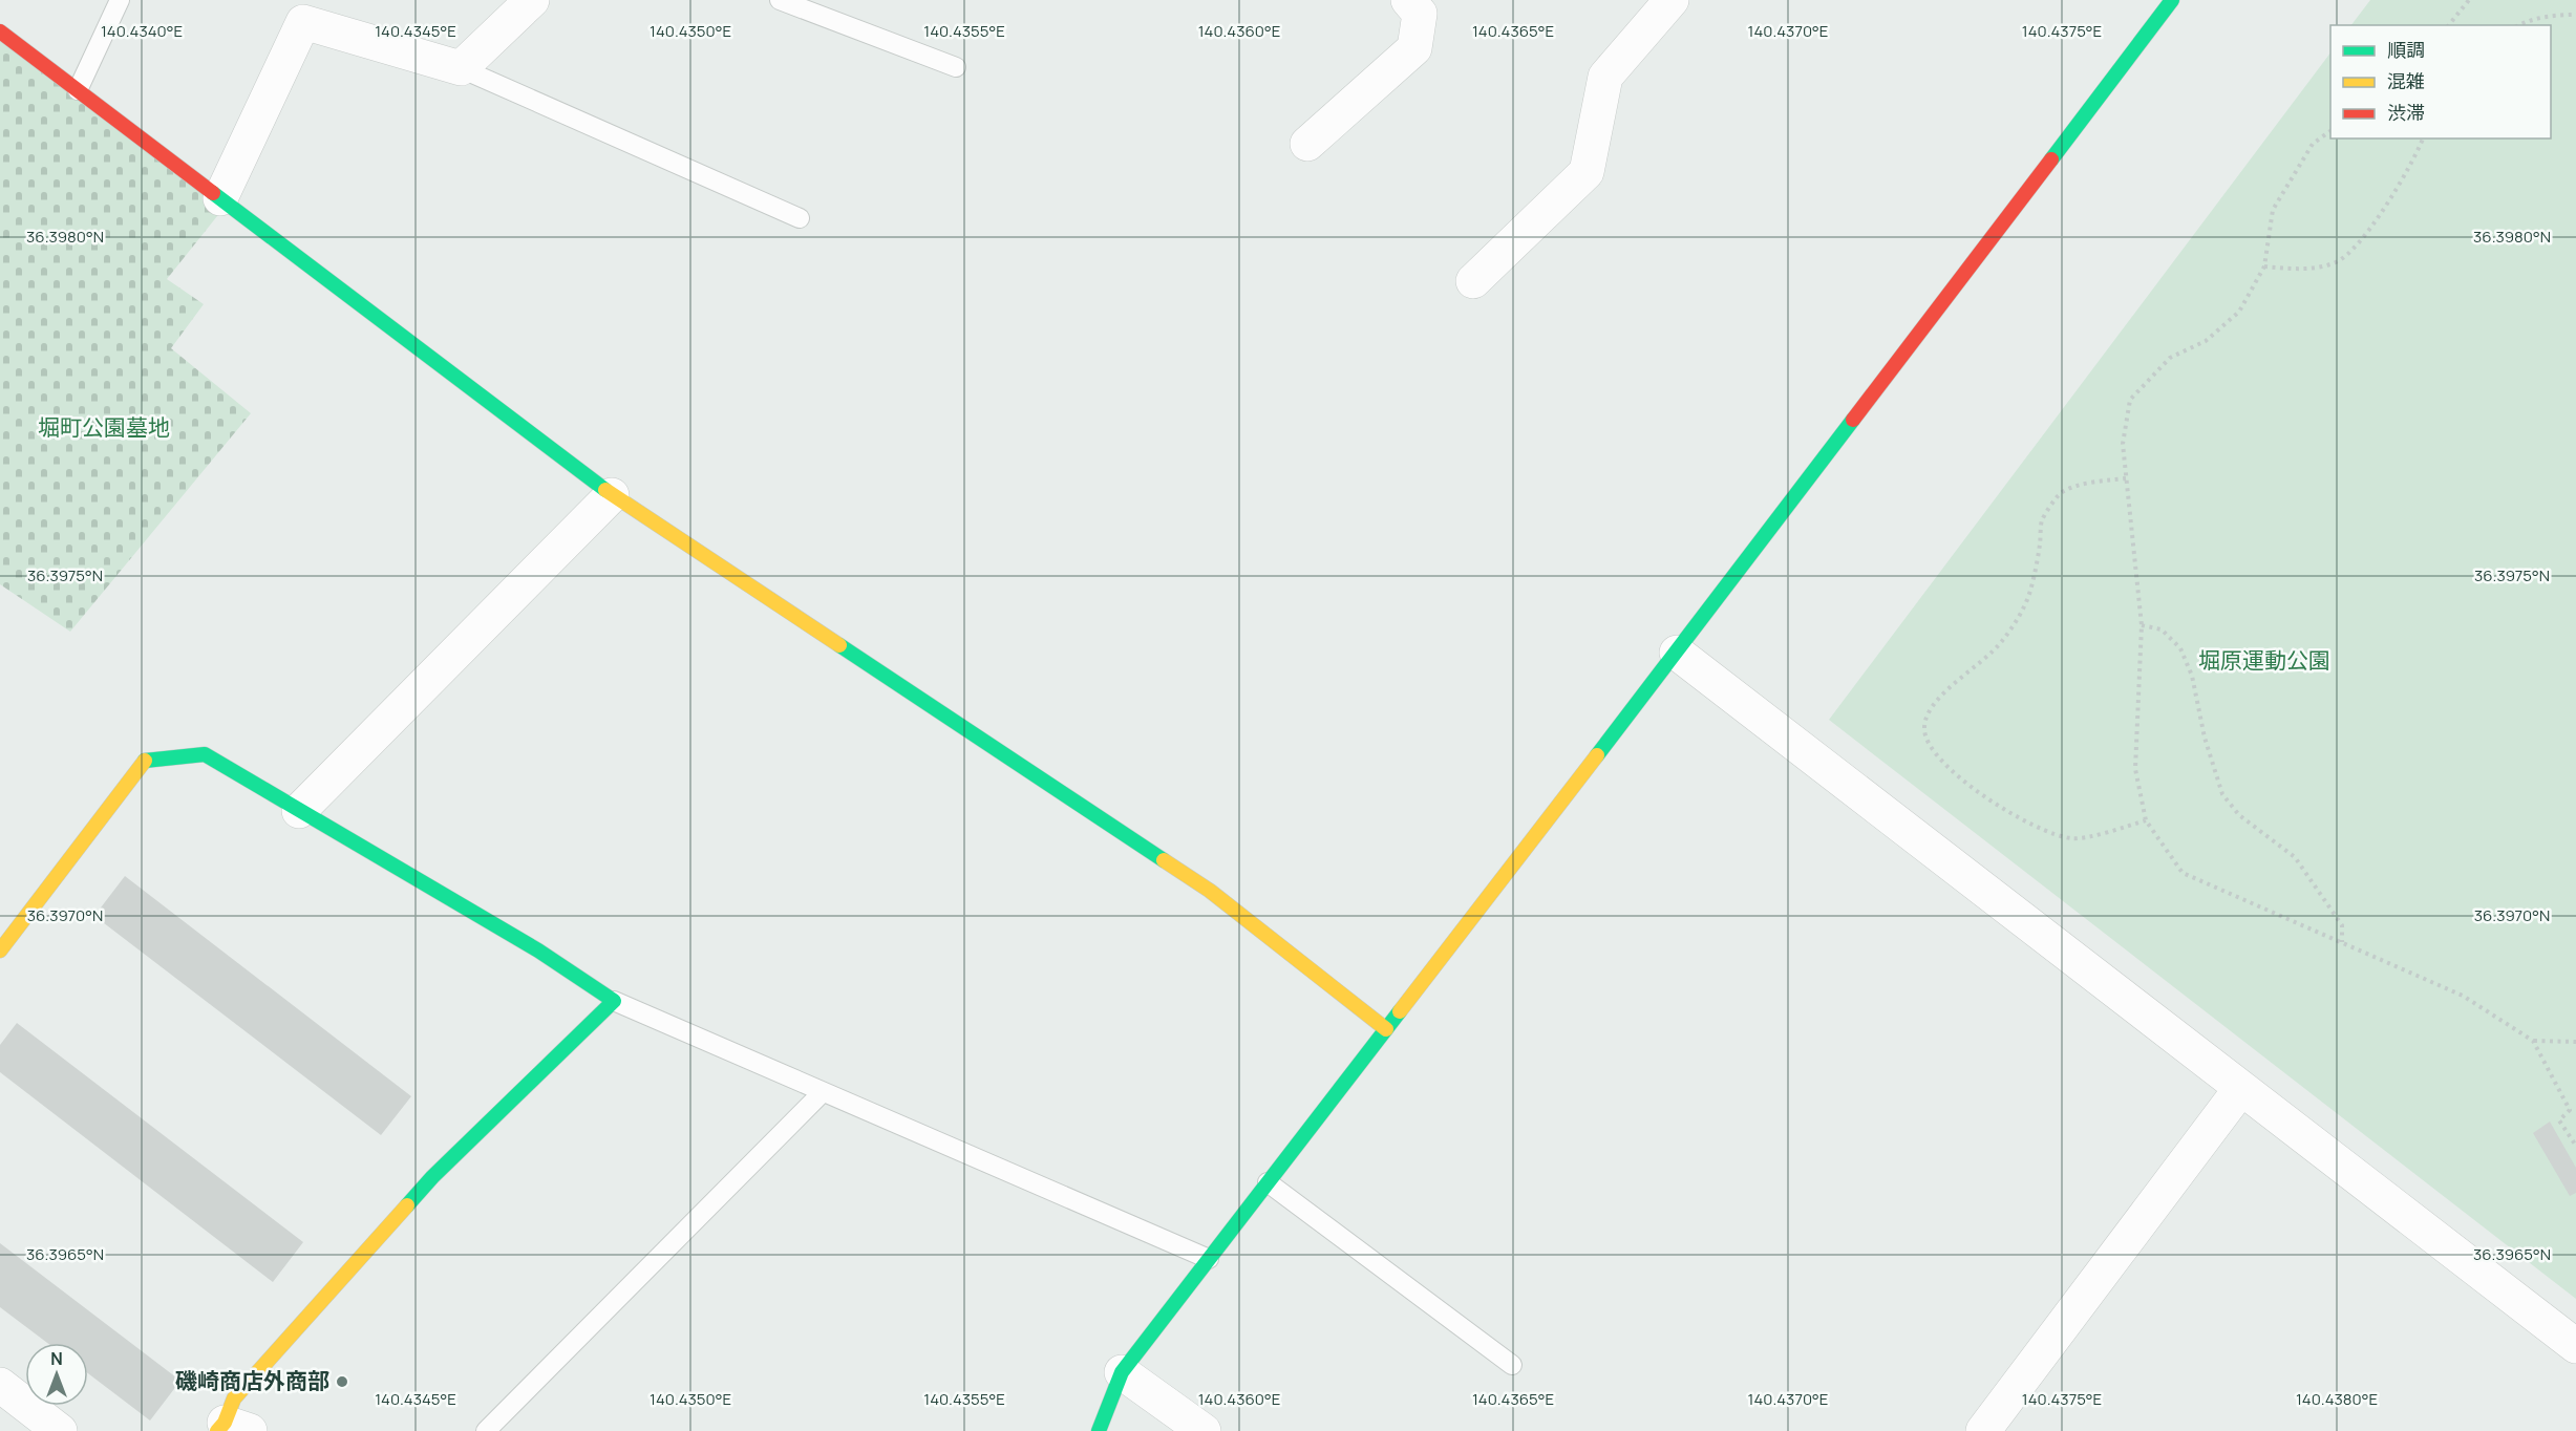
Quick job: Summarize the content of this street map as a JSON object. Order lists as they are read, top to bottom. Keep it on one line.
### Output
{"parks":["堀町公園墓地","堀原運動公園"],"places":["磯崎商店外商部"],"legend":["順調","混雑","渋滞"],"north":"top","coordinates":["140.4340°E","140.4345°E","140.4350°E","140.4355°E","140.4360°E","140.4365°E","140.4370°E","140.4375°E","36.3980°N","36.3975°N","36.3970°N","36.3965°N","140.4380°E"]}
